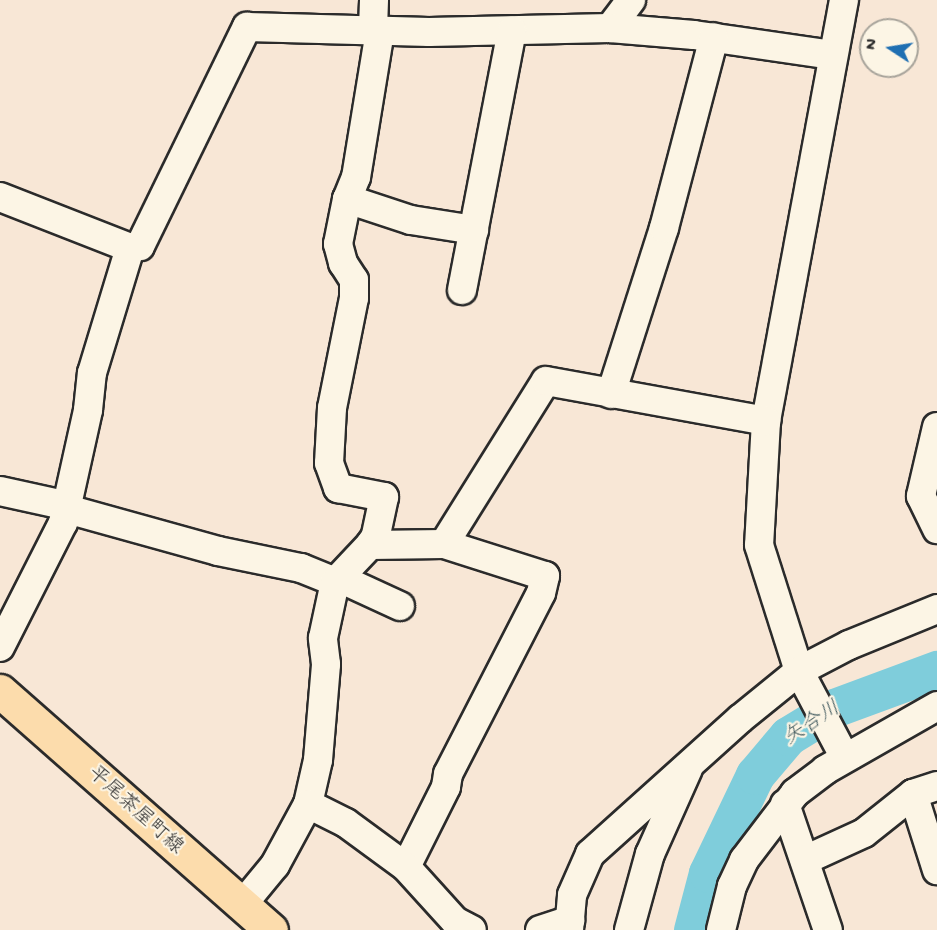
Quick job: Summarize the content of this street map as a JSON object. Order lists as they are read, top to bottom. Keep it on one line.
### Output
{"streets":{"main road":["平尾茶屋町線"]},"water":["矢合川"],"north":"left"}
